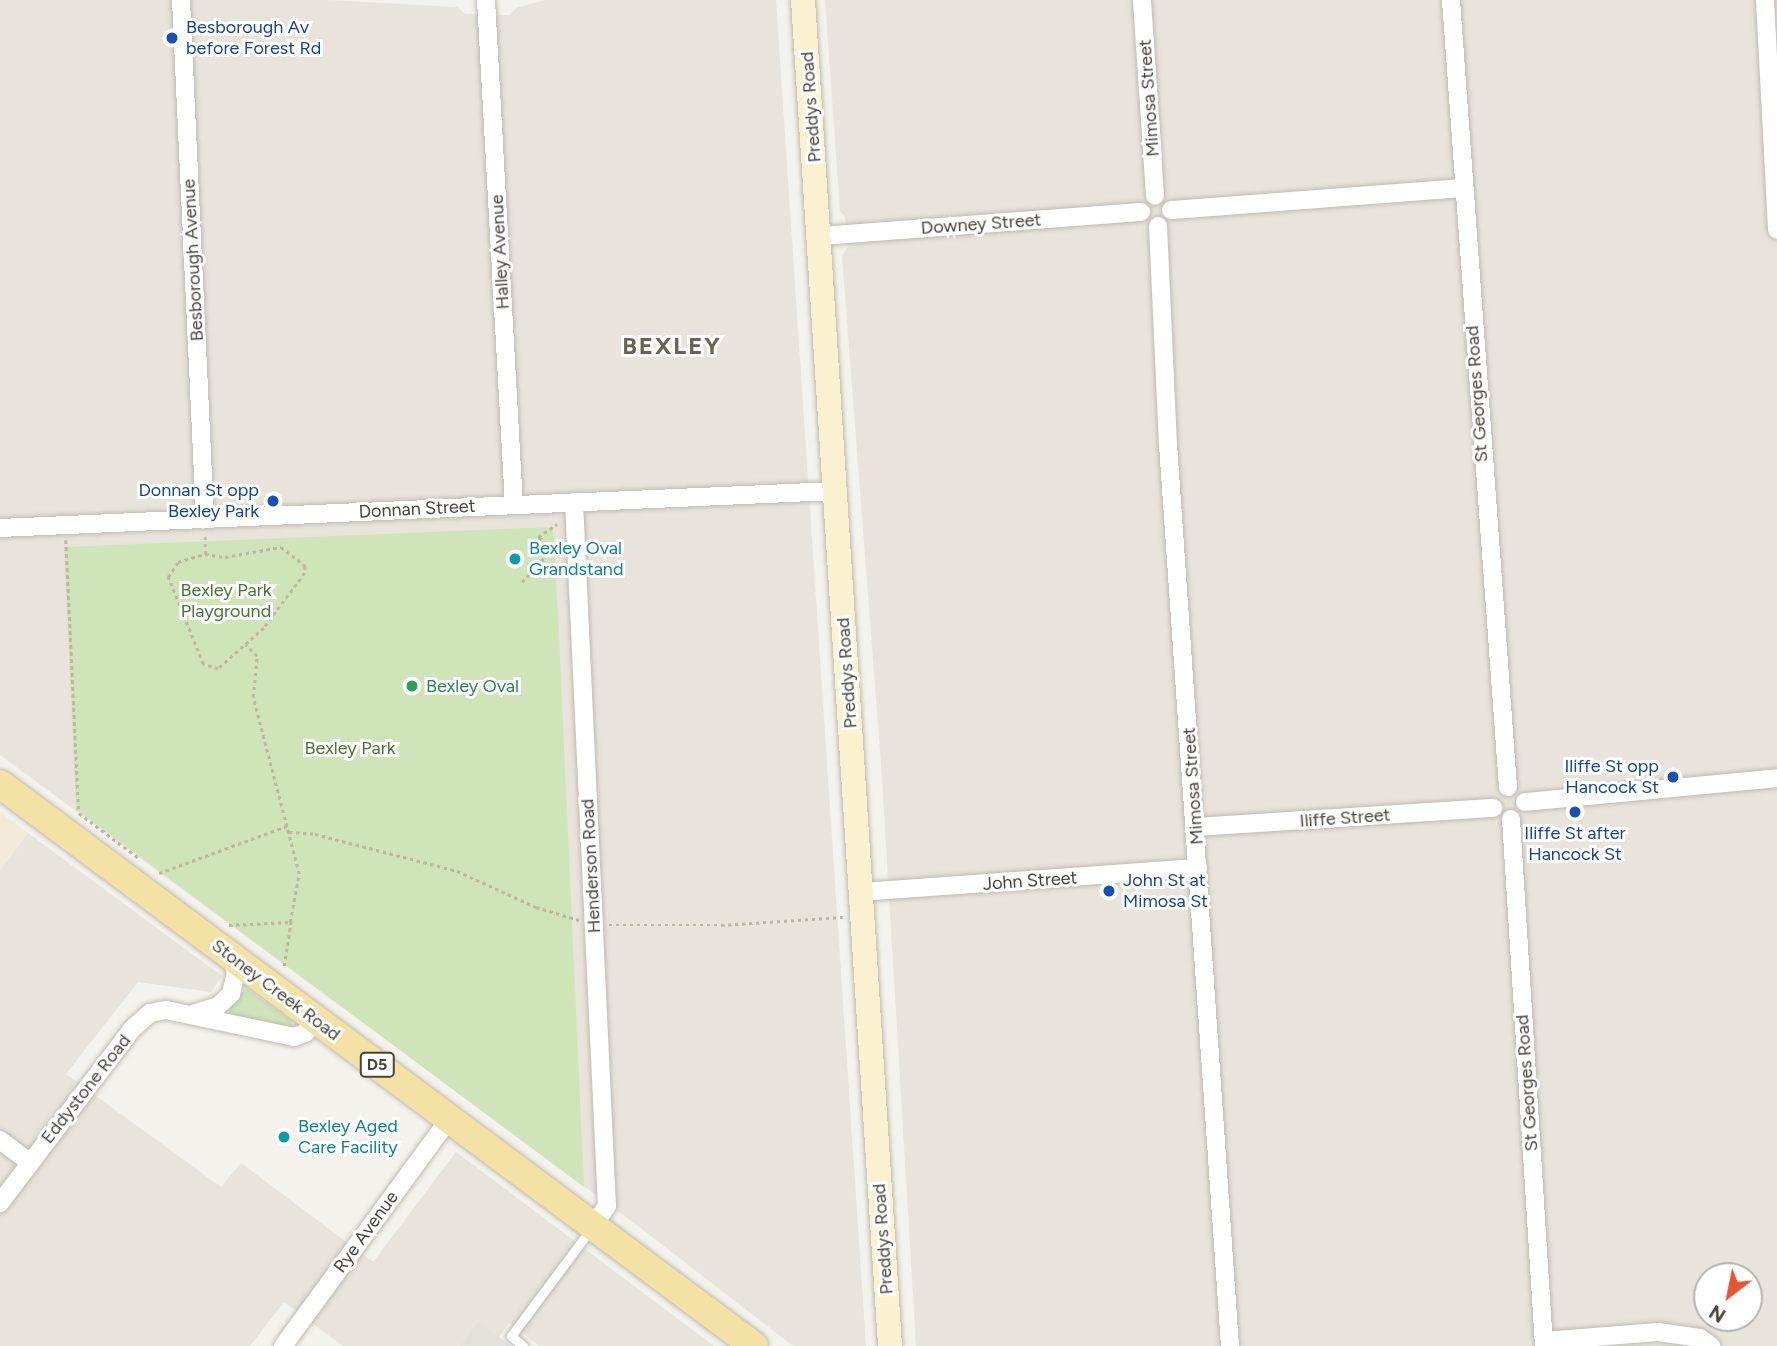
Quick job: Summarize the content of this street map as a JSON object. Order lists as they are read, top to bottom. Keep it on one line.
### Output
{"streets":{"main road":["Preddys Road","Stoney Creek Road","D5"],"street":["Mimosa Street","Downey Street","Halley Avenue","Besborough Avenue","St Georges Road","Donnan Street","Iliffe Street","Henderson Road","John Street","Eddystone Road","Rye Avenue"]},"crossings":[["Mimosa Street","Downey Street"],["Mimosa Street","Iliffe Street"],["Mimosa Street","John Street"],["Preddys Road","Downey Street"],["Preddys Road","Donnan Street"],["Preddys Road","John Street"],["Halley Avenue","Donnan Street"],["Besborough Avenue","Donnan Street"],["St Georges Road","Iliffe Street"],["Donnan Street","Henderson Road"],["Henderson Road","Stoney Creek Road"],["Stoney Creek Road","Eddystone Road"],["Stoney Creek Road","Rye Avenue"]],"districts":["BEXLEY"],"parks":["Bexley Park Playground","Bexley Park"],"places":["Besborough Av before Forest Rd","Donnan St opp Bexley Park","Bexley Oval Grandstand","Bexley Oval","Iliffe St opp Hancock St","Iliffe St after Hancock St","John St at Mimosa St","Bexley Aged Care Facility"],"north":"bottom left"}
